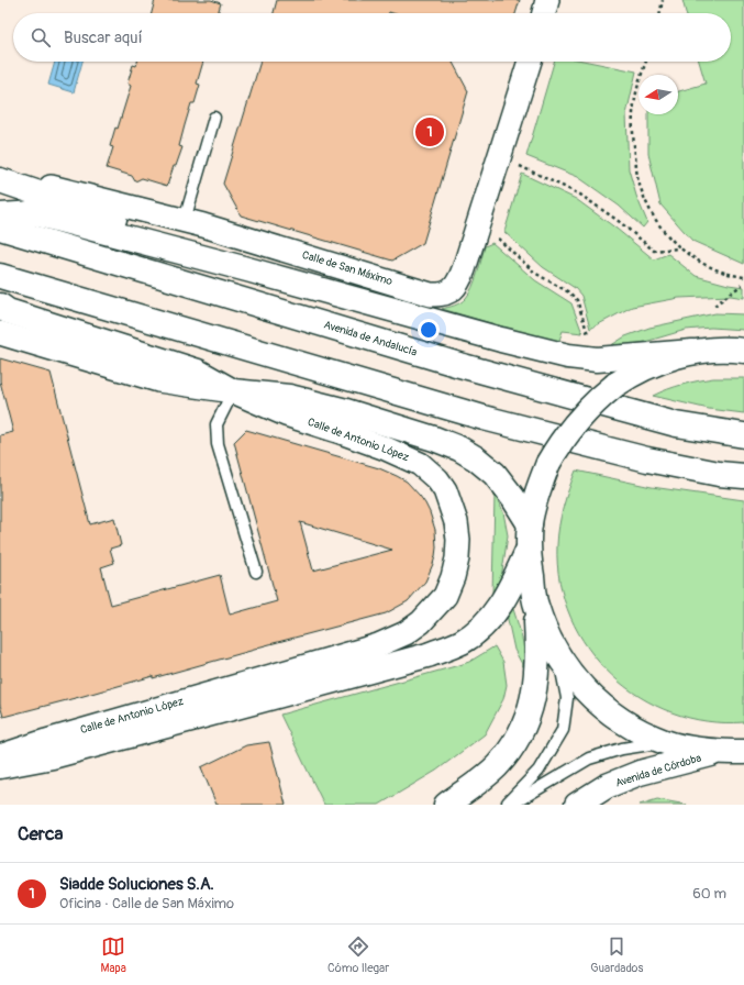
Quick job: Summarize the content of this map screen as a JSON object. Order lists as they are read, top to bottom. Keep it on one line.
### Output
{"streets":{"main road":["Avenida de Andalucía","Avenida de Córdoba"],"street":["Calle de San Máximo","Calle de Antonio López"]},"north":"left","page":{"search":"Buscar aquí","pins":"1","heading":"Cerca","list":[{"mark":"1","name":"Siadde Soluciones S.A.","note":"Oficina · Calle de San Máximo","value":"60 m"}],"nav":["Mapa","Cómo llegar","Guardados"]}}
